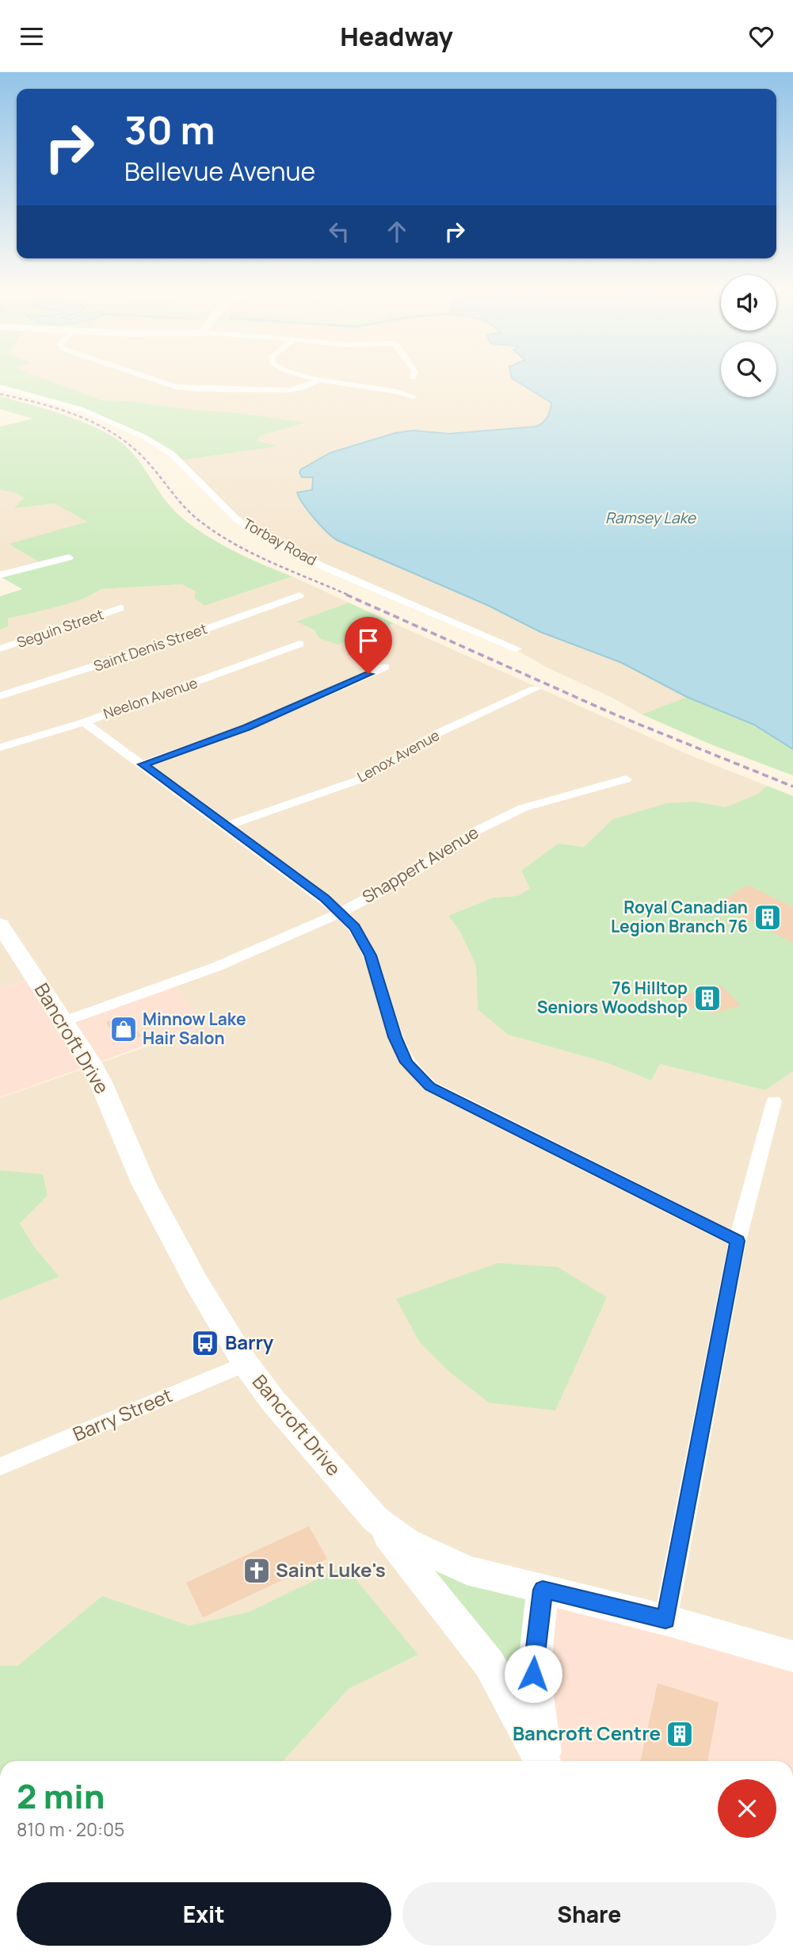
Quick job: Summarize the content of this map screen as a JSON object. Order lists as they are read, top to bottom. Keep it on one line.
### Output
{"streets":{"main road":["Bancroft Drive"],"street":["Torbay Road","Seguin Street","Saint Denis Street","Neelon Avenue","Lenox Avenue","Shappert Avenue","Barry Street"]},"crossings":[["Shappert Avenue","Bancroft Drive"],["Bancroft Drive","Barry Street"]],"water":["Ramsey Lake"],"places":{"building":["Royal Canadian Legion Branch 76","76 Hilltop Seniors Woodshop","Bancroft Centre"],"shop":["Minnow Lake Hair Salon"],"bus stop":["Barry"],"church":["Saint Luke's"]},"page":{"header":"Headway","turn":["30 m","Bellevue Avenue"],"heading":["2 min","810 m · 20:05"],"buttons":["Exit","Share"]}}
